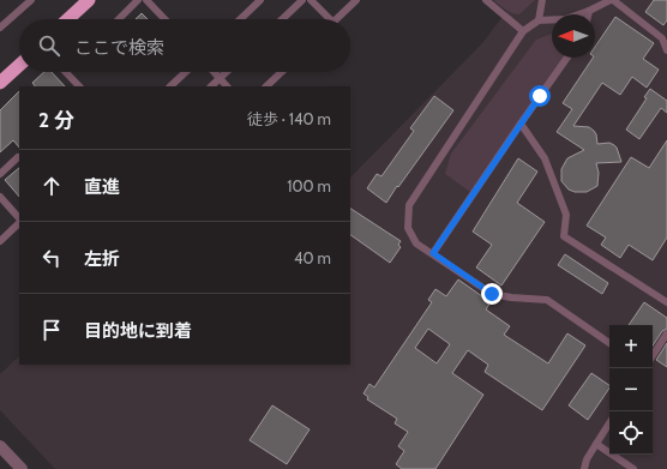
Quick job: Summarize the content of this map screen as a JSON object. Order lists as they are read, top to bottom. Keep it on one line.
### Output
{"north":"left","page":{"search":"ここで検索","heading":["2 分","徒歩 · 140 m"],"list":[["直進","100 m"],["左折","40 m"],"目的地に到着"],"map_buttons":["+","−"]}}
